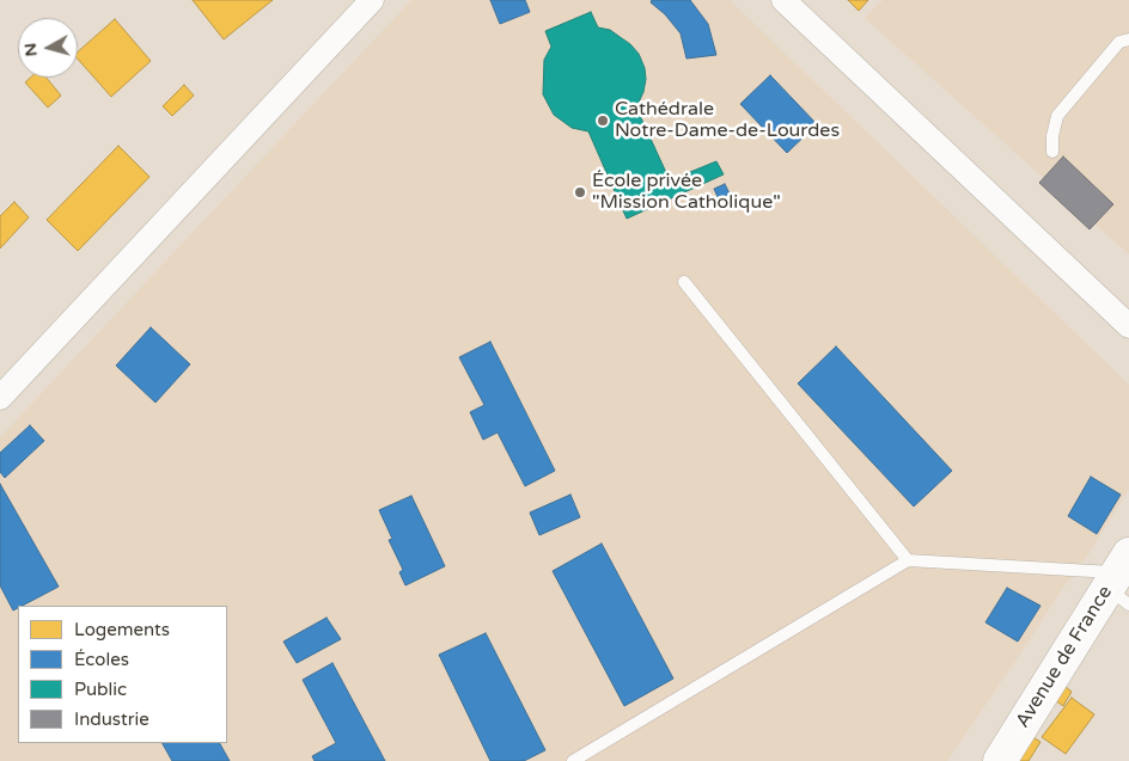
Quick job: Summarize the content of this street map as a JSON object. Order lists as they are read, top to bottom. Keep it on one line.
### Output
{"streets":{"main road":["Avenue de France"]},"places":["Cathédrale Notre-Dame-de-Lourdes","École privée \"Mission Catholique\""],"legend":["Logements","Écoles","Public","Industrie"],"north":"left"}
